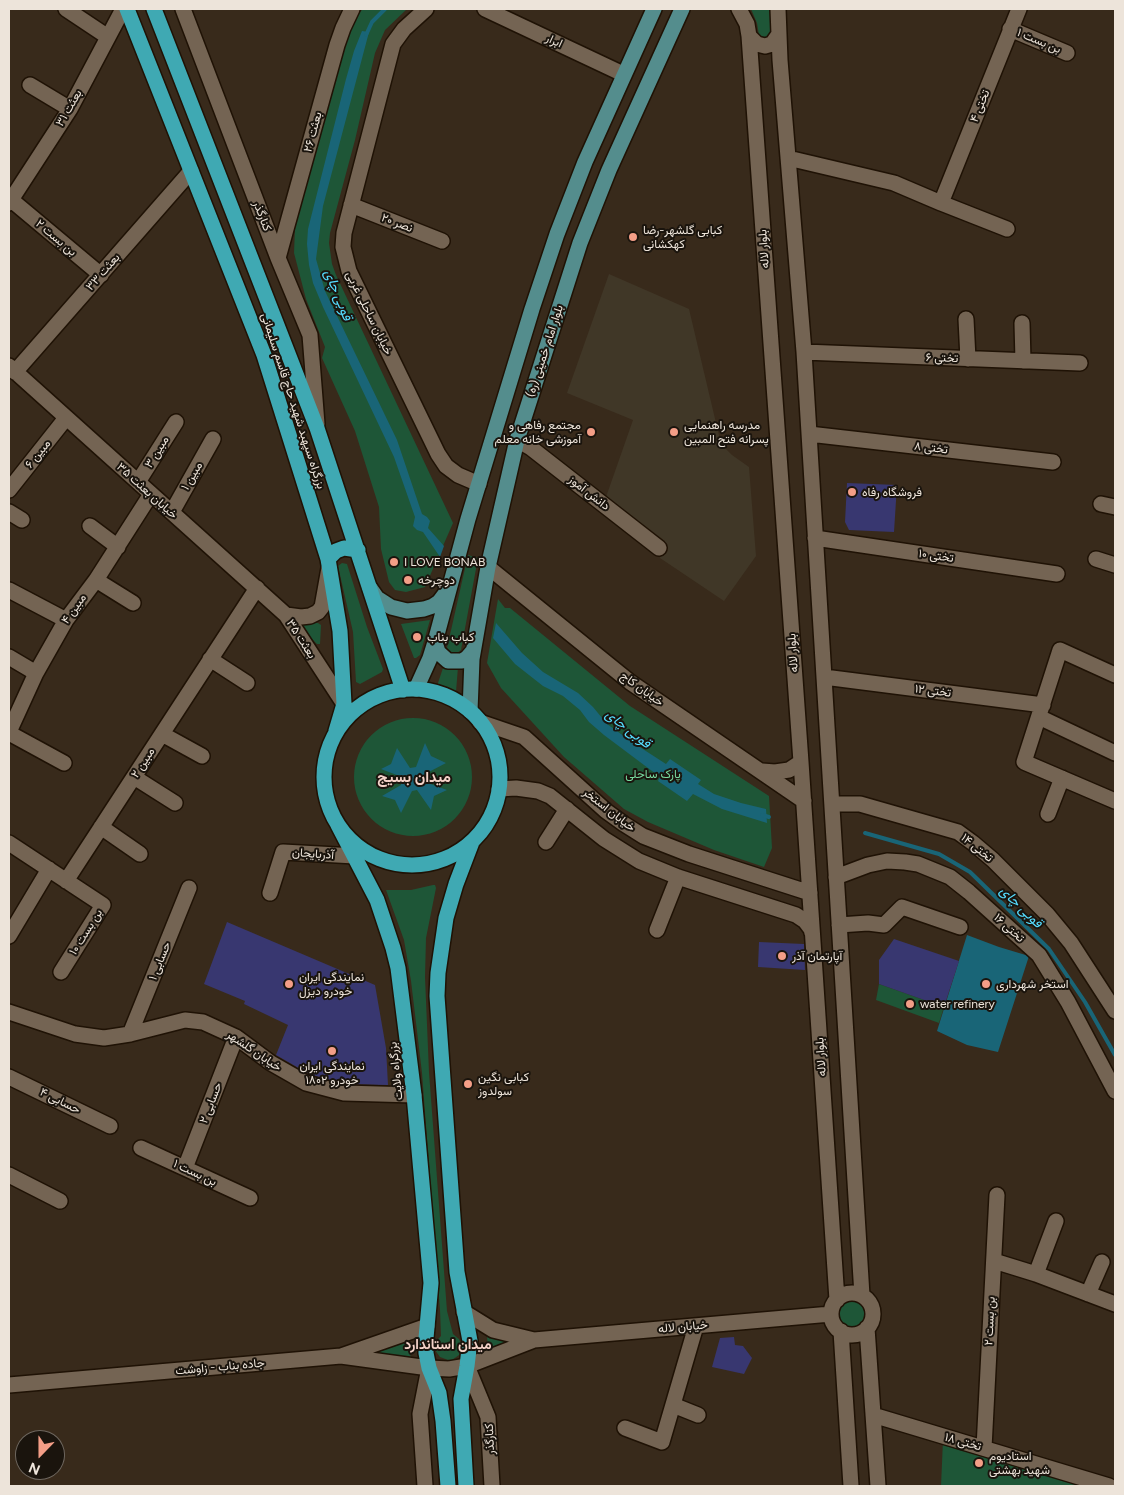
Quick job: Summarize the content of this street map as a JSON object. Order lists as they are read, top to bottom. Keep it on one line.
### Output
{"streets":{"highway":["بزرگراه سپهبد شهید حاج قاسم سلیمانی","بزرگراه ولایت"],"main road":["بلوار امام خمینی (ره)"],"street":["ابرار","بن بست ۱","تختی ۴","بعثت ۳۱","بعثت ۲۶","کنارگذر","نصر ۲۰","بن بست ۲","بلوار لاله","بعثت ۳۳","خیابان ساحلی غربی","تختی ۶","تختی ۸","مبین ۳","مبین ۶","مبین ۱","خیابان بعثت ۳۵","دانش آموز","تختی ۱۰","مبین ۴","بعثت ۳۵","خیابان کاج","تختی ۱۲","مبین ۲","خیابان استخر","تختی ۱۴","آذربایجان","تختی ۱۶","بن بست ۱۰","حسابی ۱","خیابان گلشهر","حسابی ۴","حسابی ۲","خیابان لاله","جاده بناب - زاوشت","تختی ۱۸"]},"crossings":[["ابرار","بلوار امام خمینی (ره)"],["بن بست ۱","تختی ۴"],["بن بست ۱","حسابی ۲"],["بعثت ۳۱","بن بست ۲"],["بعثت ۳۱","بزرگراه سپهبد شهید حاج قاسم سلیمانی"],["بعثت ۲۶","کنارگذر"],["کنارگذر","بزرگراه سپهبد شهید حاج قاسم سلیمانی"],["کنارگذر","خیابان لاله"],["نصر ۲۰","خیابان ساحلی غربی"],["بن بست ۲","بعثت ۳۳"],["بن بست ۲","تختی ۱۸"],["بلوار لاله","تختی ۶"],["بلوار لاله","تختی ۸"],["بلوار لاله","تختی ۱۰"],["بلوار لاله","خیابان کاج"],["بلوار لاله","تختی ۱۲"],["بلوار لاله","خیابان استخر"],["بلوار لاله","تختی ۱۴"],["بلوار لاله","تختی ۱۶"],["بلوار لاله","خیابان لاله"],["بعثت ۳۳","بزرگراه سپهبد شهید حاج قاسم سلیمانی"],["بعثت ۳۳","خیابان بعثت ۳۵"],["خیابان ساحلی غربی","بلوار امام خمینی (ره)"],["بلوار امام خمینی (ره)","بزرگراه سپهبد شهید حاج قاسم سلیمانی"],["بلوار امام خمینی (ره)","دانش آموز"],["بلوار امام خمینی (ره)","خیابان کاج"],["بلوار امام خمینی (ره)","خیابان استخر"],["بلوار امام خمینی (ره)","بزرگراه ولایت"],["بزرگراه سپهبد شهید حاج قاسم سلیمانی","بعثت ۳۵"],["بزرگراه سپهبد شهید حاج قاسم سلیمانی","خیابان استخر"],["بزرگراه سپهبد شهید حاج قاسم سلیمانی","بزرگراه ولایت"],["مبین ۳","خیابان بعثت ۳۵"],["مبین ۶","خیابان بعثت ۳۵"],["مبین ۱","خیابان بعثت ۳۵"],["خیابان بعثت ۳۵","مبین ۴"],["خیابان بعثت ۳۵","بعثت ۳۵"],["خیابان بعثت ۳۵","مبین ۲"],["مبین ۲","بن بست ۱۰"],["خیابان استخر","بزرگراه ولایت"],["آذربایجان","بزرگراه ولایت"],["حسابی ۱","خیابان گلشهر"],["خیابان گلشهر","بزرگراه ولایت"],["خیابان گلشهر","حسابی ۲"],["بزرگراه ولایت","جاده بناب - زاوشت"],["خیابان لاله","جاده بناب - زاوشت"]],"districts":["میدان بسیج","میدان استاندارد"],"water":["قوبی چای"],"parks":["پارک ساحلی"],"places":["کبابی گلشهر-رضا کهکشانی","مجتمع رفاهی و آموزشی خانه معلم","مدرسه راهنمایی پسرانه فتح المبین","فروشگاه رفاه","I LOVE BONAB","دوچرخه","کباب بناب","آپارتمان آذر","نمایندگی ایران خودرو دیزل","استخر شهرداری","water refinery","نمایندگی ایران خودرو ۱۸۰۲","کبابی نگین سولدوز","استادیوم شهید بهشتی"],"north":"bottom"}
